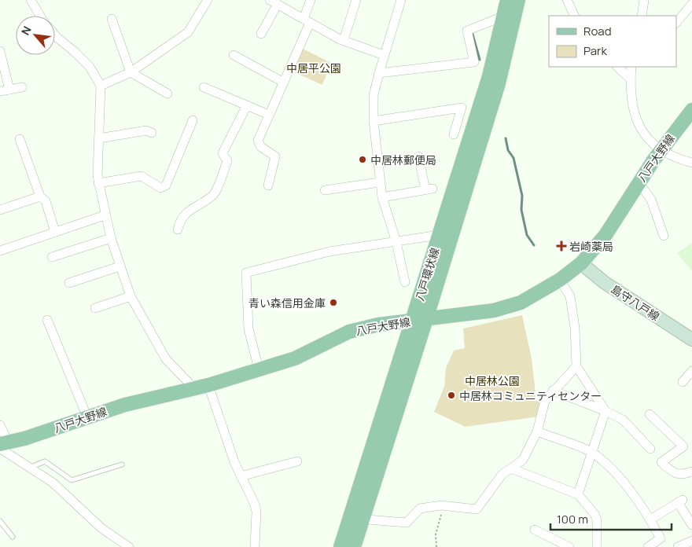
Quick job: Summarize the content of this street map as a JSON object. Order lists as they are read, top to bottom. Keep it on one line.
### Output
{"streets":{"main road":["八戸大野線","八戸環状線","島守八戸線"]},"crossings":[["八戸大野線","八戸環状線"],["八戸大野線","島守八戸線"]],"parks":["中居平公園","中居林公園"],"places":{"other":["中居林郵便局","青い森信用金庫","中居林コミュニティセンター"],"health":["岩崎薬局"]},"legend":["Road","Park"],"scale_bar":"100 m","north":"top left"}
